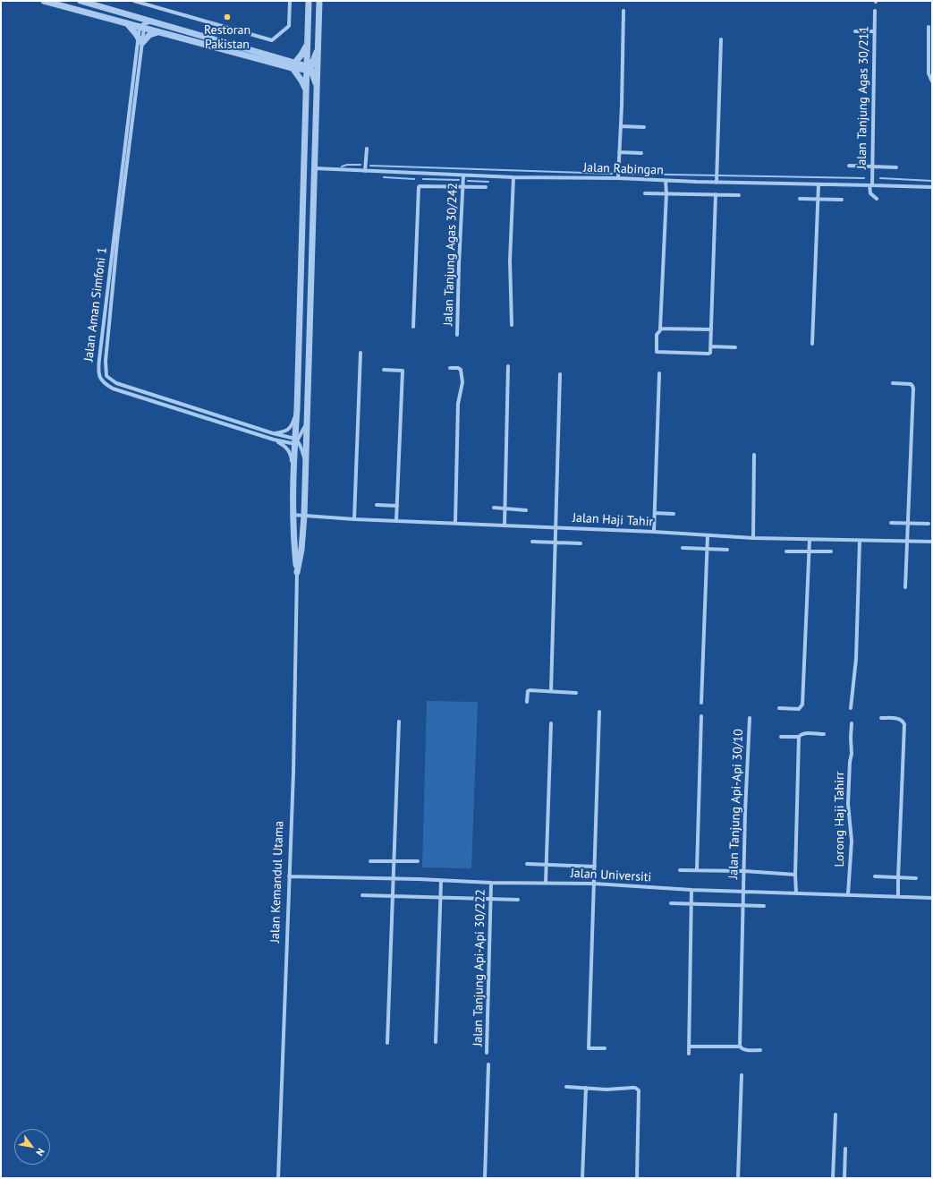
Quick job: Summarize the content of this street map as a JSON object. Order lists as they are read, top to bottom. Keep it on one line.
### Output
{"streets":{"street":["Jalan Tanjung Agas 30/211","Jalan Rabingan","Jalan Tanjung Agas 30/242","Jalan Aman Simfoni 1","Jalan Haji Tahir","Jalan Tanjung Api-Api 30/10","Lorong Haji Tahirr","Jalan Universiti","Jalan Kemandul Utama","Jalan Tanjung Api-Api 30/222"]},"crossings":[["Jalan Tanjung Agas 30/211","Jalan Rabingan"],["Jalan Rabingan","Jalan Tanjung Agas 30/242"],["Jalan Tanjung Api-Api 30/10","Jalan Universiti"],["Lorong Haji Tahirr","Jalan Universiti"],["Jalan Universiti","Jalan Kemandul Utama"],["Jalan Universiti","Jalan Tanjung Api-Api 30/222"]],"places":["Restoran Pakistan"],"north":"bottom right"}
